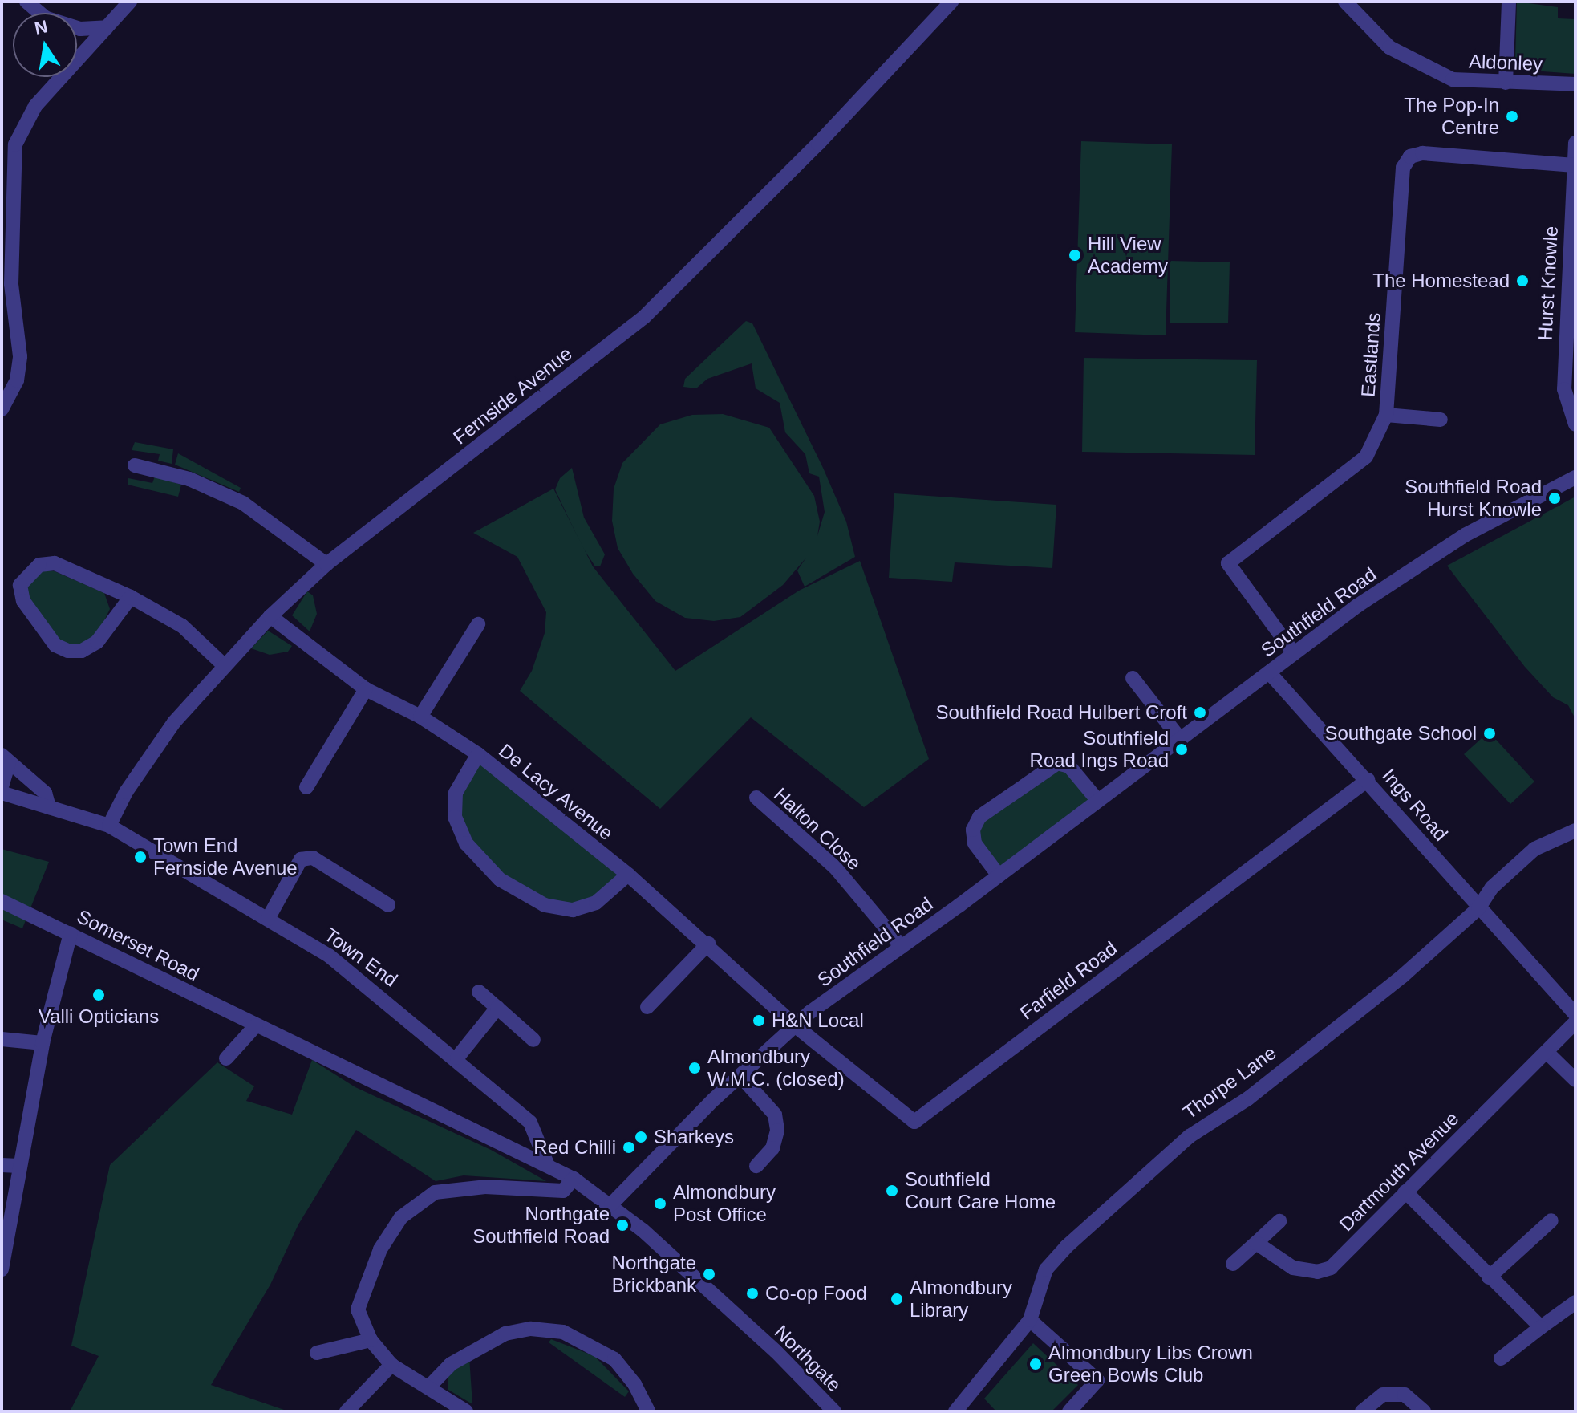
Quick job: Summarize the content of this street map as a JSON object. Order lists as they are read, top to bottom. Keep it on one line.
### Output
{"streets":{"street":["Aldonley","Hurst Knowle","Eastlands","Fernside Avenue","Southfield Road","De Lacy Avenue","Ings Road","Halton Close","Somerset Road","Town End","Farfield Road","Thorpe Lane","Dartmouth Avenue","Northgate"]},"crossings":[["Hurst Knowle","Eastlands"],["Eastlands","Southfield Road"],["Fernside Avenue","De Lacy Avenue"],["Fernside Avenue","Town End"],["Southfield Road","De Lacy Avenue"],["Southfield Road","Ings Road"],["Southfield Road","Halton Close"],["Southfield Road","Farfield Road"],["Southfield Road","Northgate"],["De Lacy Avenue","Farfield Road"],["Ings Road","Farfield Road"],["Ings Road","Thorpe Lane"],["Somerset Road","Town End"]],"places":["The Pop-In Centre","Hill View Academy","The Homestead","Southfield Road Hurst Knowle","Southfield Road Hulbert Croft","Southgate School","Southfield Road Ings Road","Town End Fernside Avenue","Valli Opticians","H&N Local","Almondbury W.M.C. (closed)","Sharkeys","Red Chilli","Southfield Court Care Home","Almondbury Post Office","Northgate Southfield Road","Northgate Brickbank","Co-op Food","Almondbury Library","Almondbury Libs Crown Green Bowls Club"],"north":"top"}
